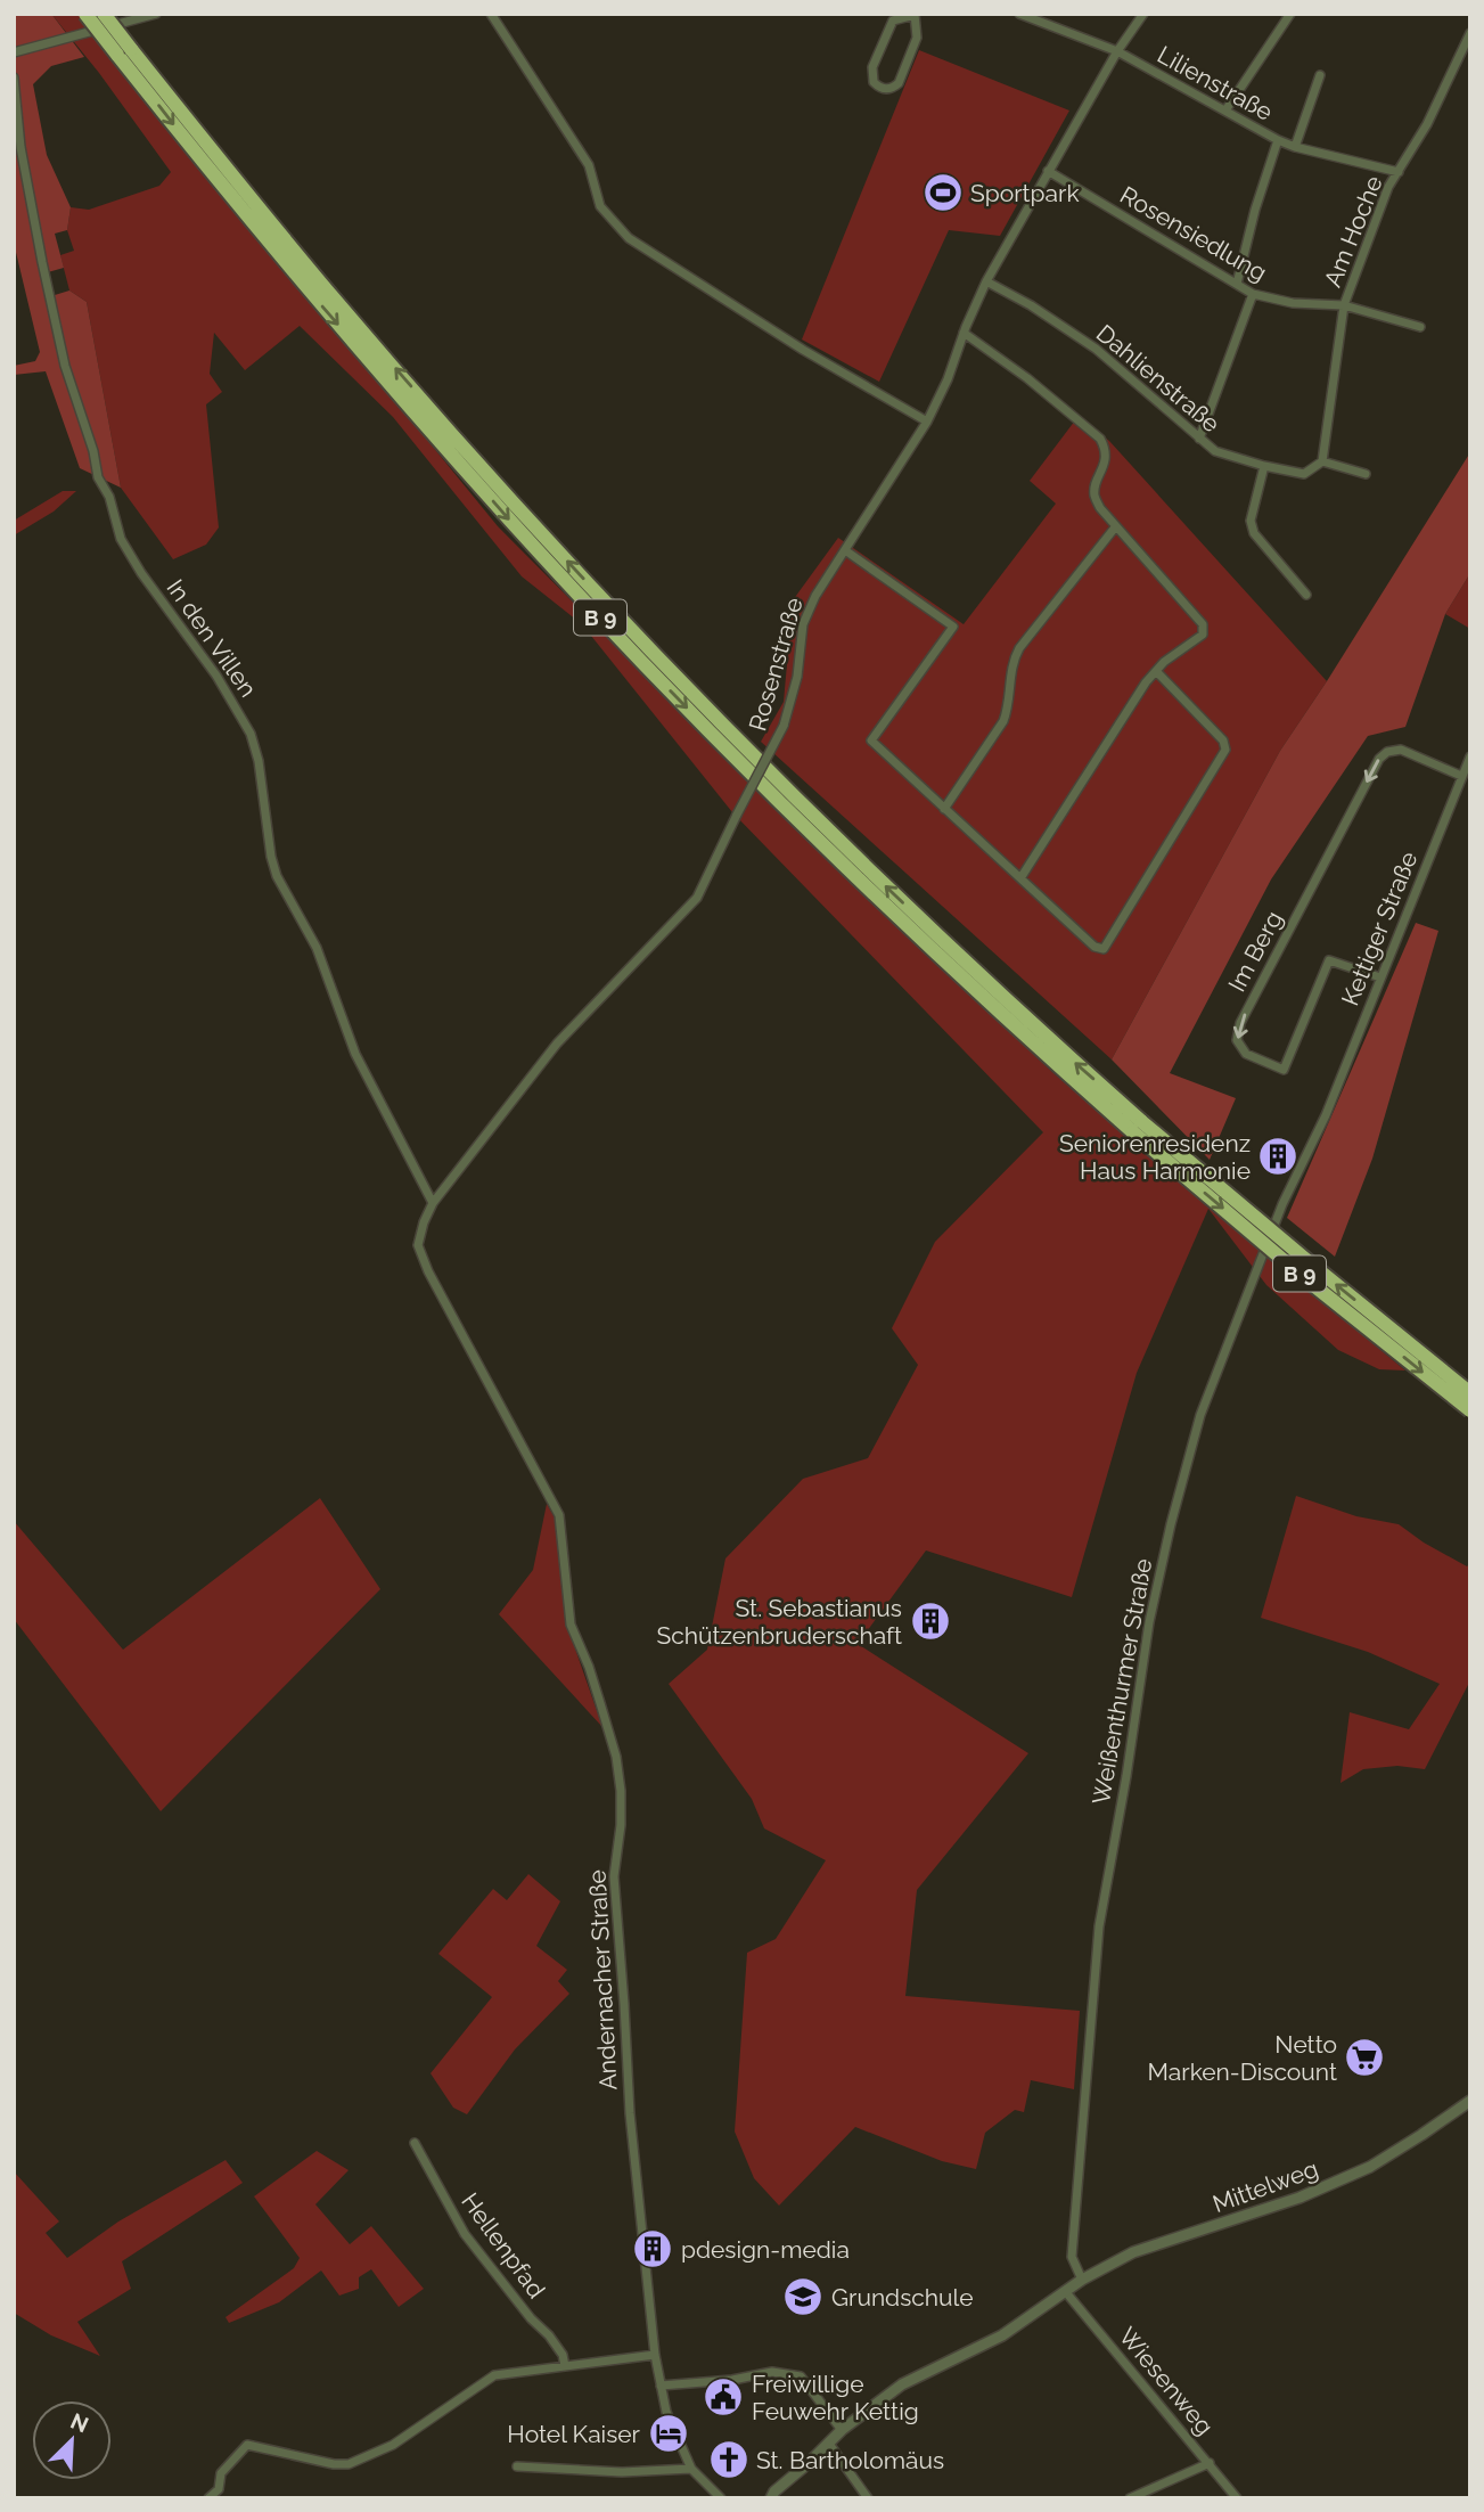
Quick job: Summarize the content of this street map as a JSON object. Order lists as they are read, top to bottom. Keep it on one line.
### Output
{"streets":{"highway":["B 9"],"street":["Lilienstraße","Am Hoche","Rosensiedlung","Dahlienstraße","In den Villen","Rosenstraße","Kettiger Straße","Im Berg","Weißenthurmer Straße","Andernacher Straße","Mittelweg","Hellenpfad","Wiesenweg"]},"crossings":[["Lilienstraße","Am Hoche"],["Lilienstraße","Rosenstraße"],["Am Hoche","Rosensiedlung"],["Rosensiedlung","Rosenstraße"],["Dahlienstraße","Rosenstraße"],["In den Villen","Rosenstraße"],["Rosenstraße","Andernacher Straße"],["Kettiger Straße","Im Berg"],["Kettiger Straße","Weißenthurmer Straße"],["Weißenthurmer Straße","Mittelweg"],["Mittelweg","Wiesenweg"]],"places":{"sports":["Sportpark"],"building":["Seniorenresidenz Haus Harmonie","St. Sebastianus Schützenbruderschaft","pdesign-media"],"supermarket":["Netto Marken-Discount"],"school or university":["Grundschule"],"public building":["Freiwillige Feuwehr Kettig"],"hotel":["Hotel Kaiser"],"church":["St. Bartholomäus"]},"north":"top right"}
